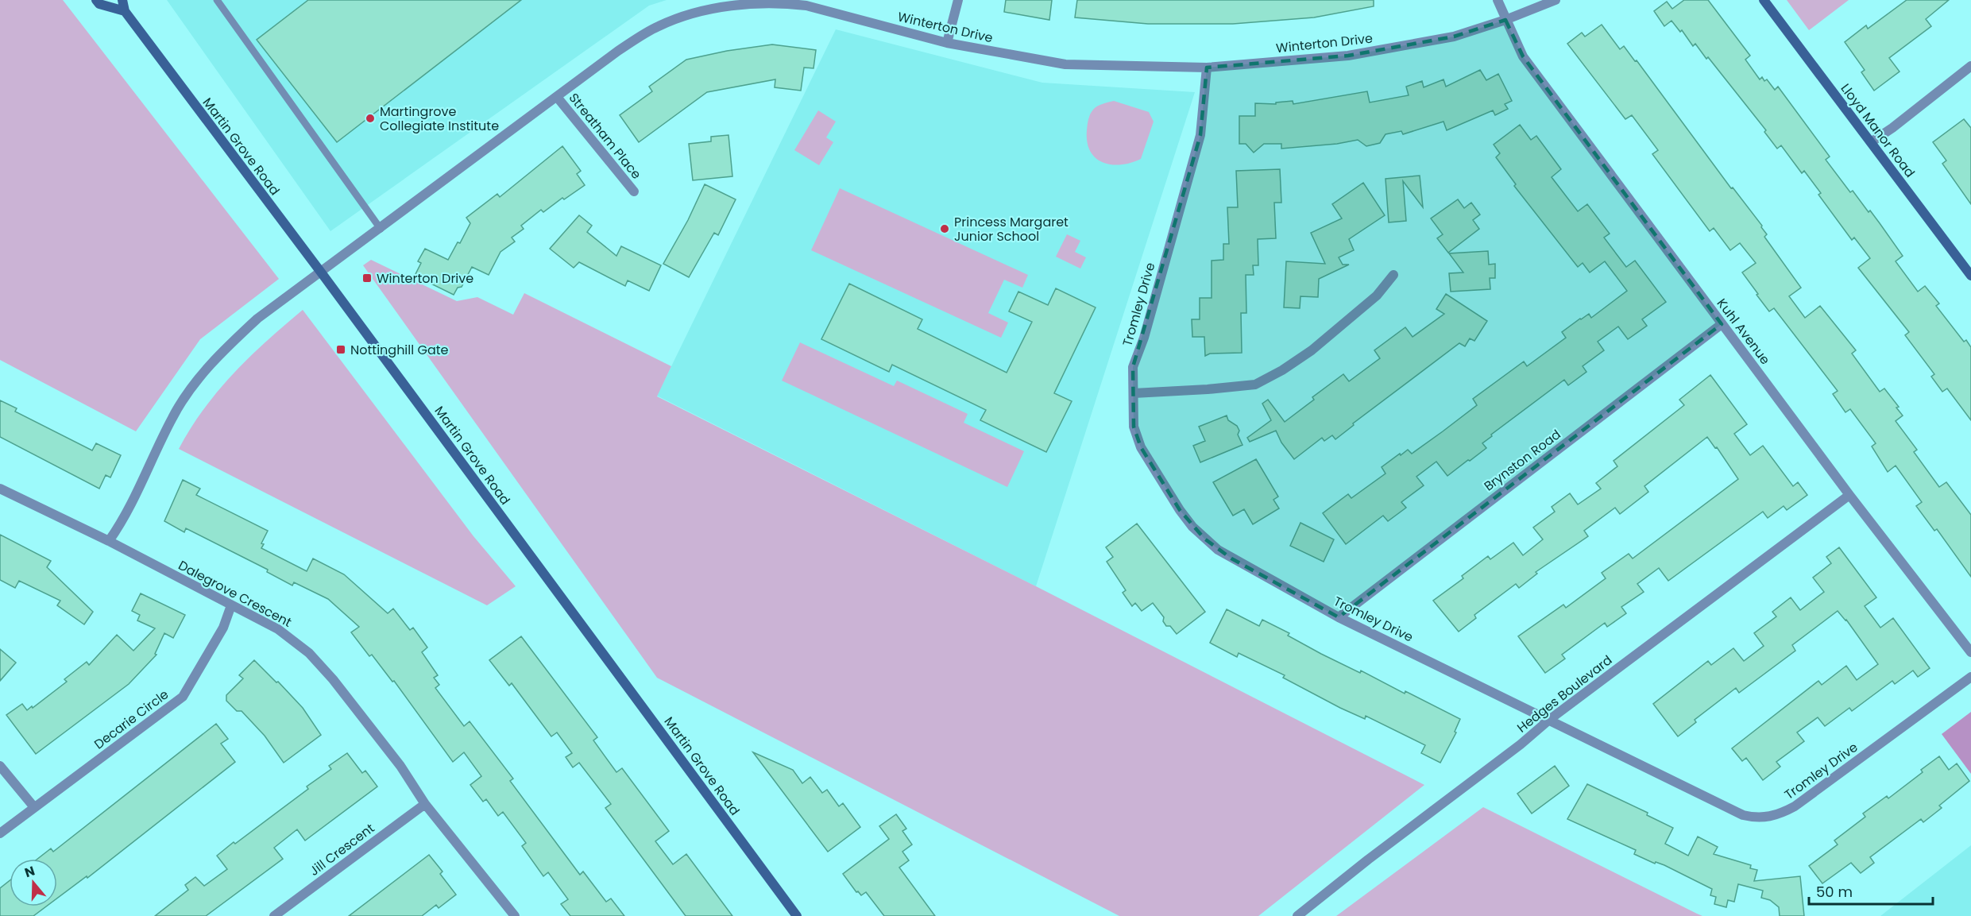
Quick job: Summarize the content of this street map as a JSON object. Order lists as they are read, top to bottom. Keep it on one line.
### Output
{"streets":{"main road":["Lloyd Manor Road","Martin Grove Road"],"street":["Winterton Drive","Streatham Place","Tromley Drive","Kuhl Avenue","Brynston Road","Dalegrove Crescent","Hedges Boulevard","Decarie Circle","Jill Crescent"]},"crossings":[["Winterton Drive","Streatham Place"],["Winterton Drive","Martin Grove Road"],["Winterton Drive","Tromley Drive"],["Winterton Drive","Kuhl Avenue"],["Tromley Drive","Brynston Road"],["Tromley Drive","Hedges Boulevard"],["Kuhl Avenue","Brynston Road"],["Kuhl Avenue","Hedges Boulevard"],["Dalegrove Crescent","Decarie Circle"],["Dalegrove Crescent","Jill Crescent"]],"places":{"other":["Martingrove Collegiate Institute","Princess Margaret Junior School"],"transit":["Winterton Drive","Nottinghill Gate"]},"scale_bar":"50 m","north":"top"}
